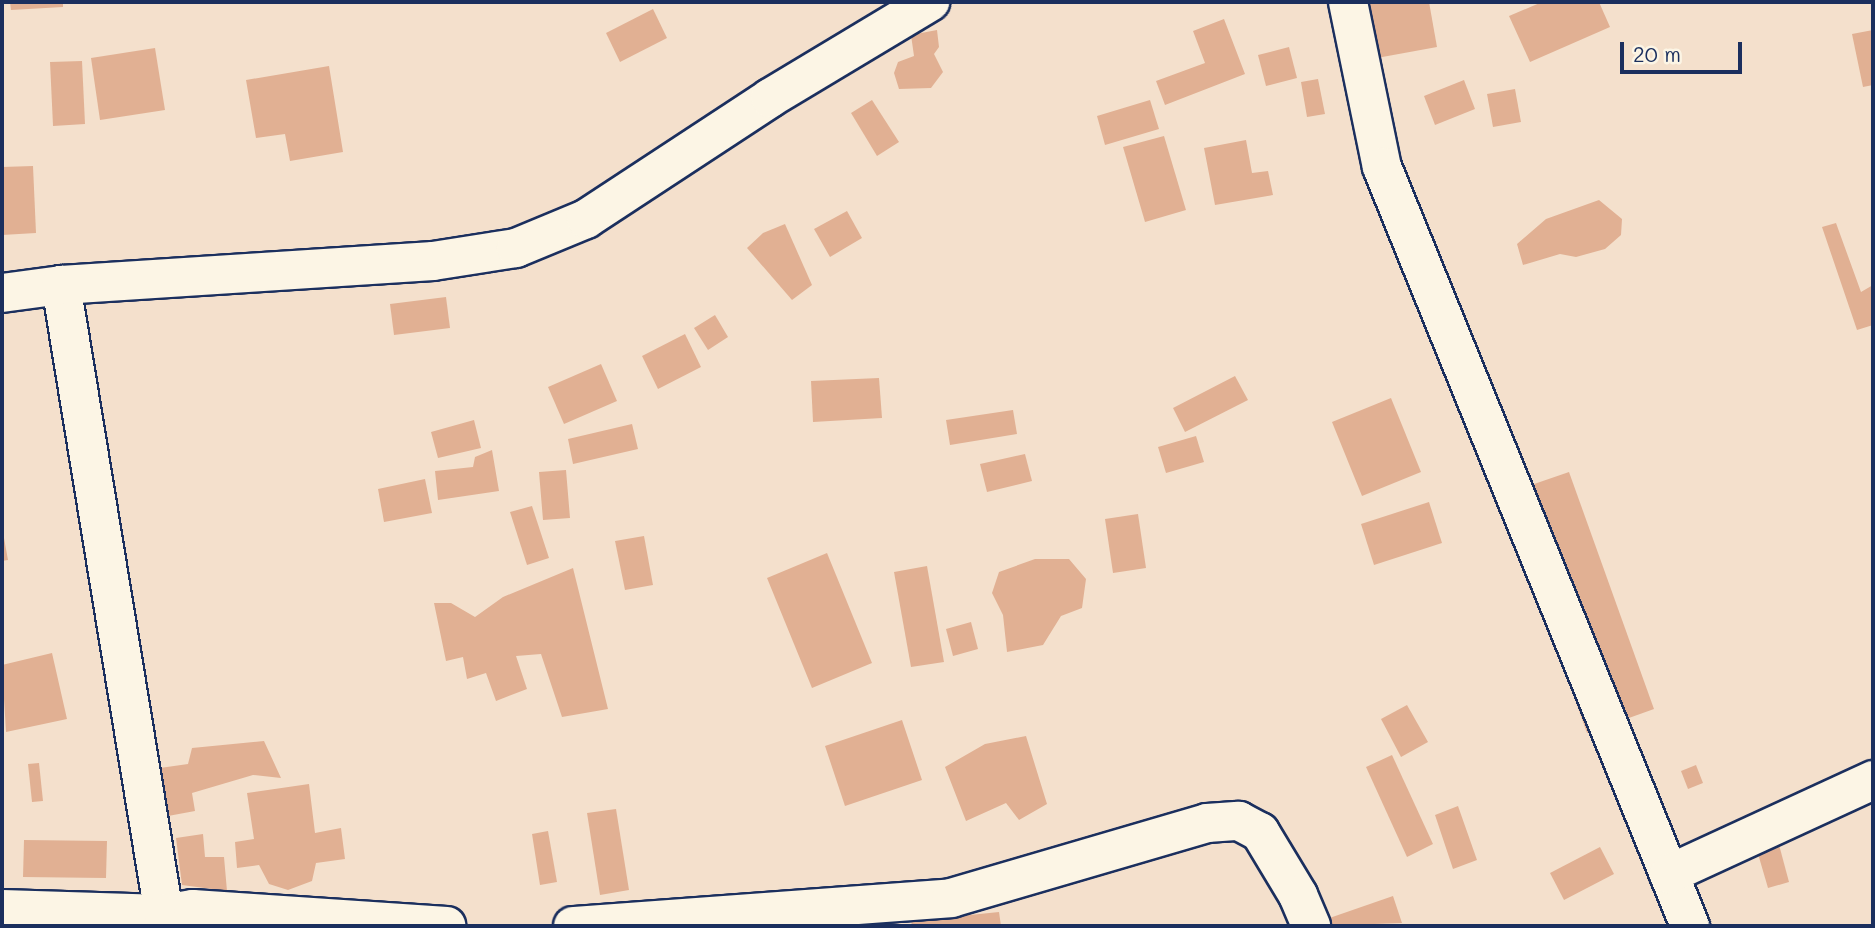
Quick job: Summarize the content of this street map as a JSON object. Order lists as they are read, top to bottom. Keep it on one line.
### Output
{"scale_bar":"20 m"}
